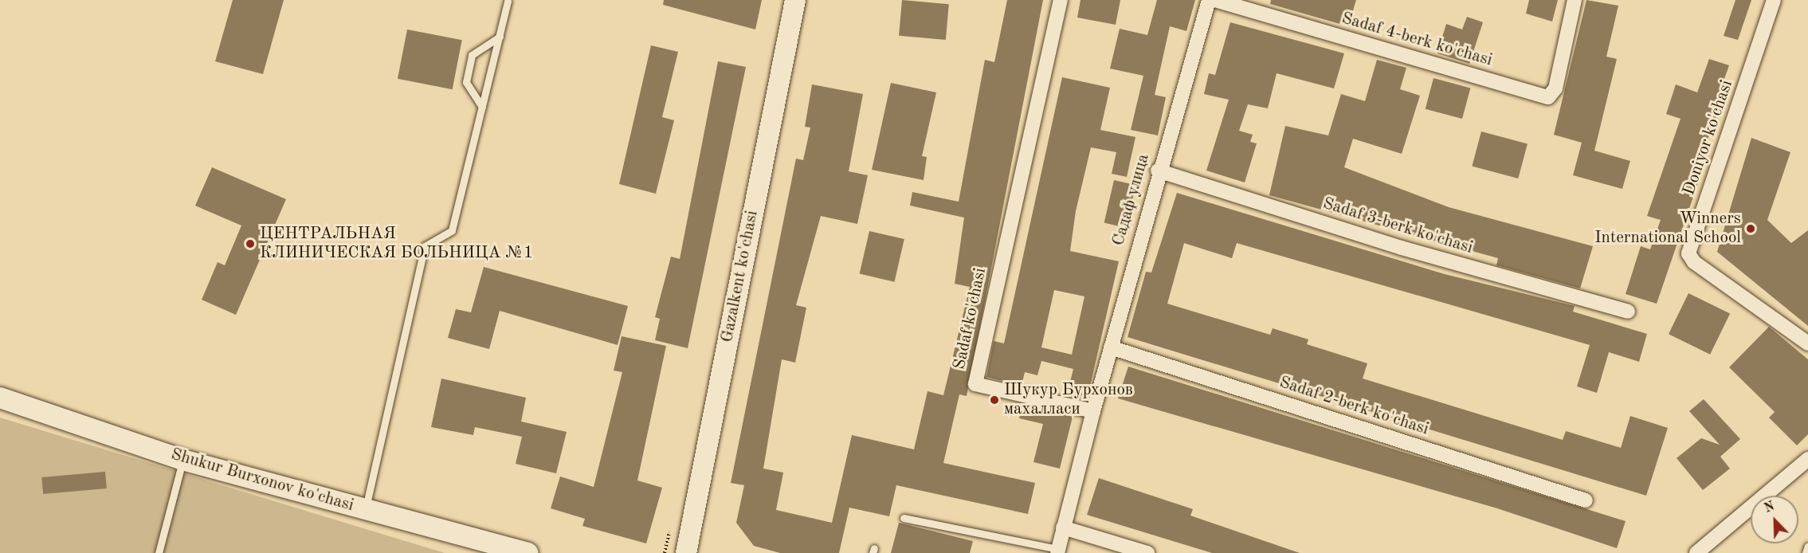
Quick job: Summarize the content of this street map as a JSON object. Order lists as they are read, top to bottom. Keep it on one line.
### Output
{"streets":{"street":["Sadaf 4-berk ko'chasi","Doniyor ko'chasi","Садаф улица","Sadaf 3-berk ko'chasi","Gazalkent ko'chasi","Sadaf ko'chasi","Sadaf 2-berk ko'chasi","Shukur Burxonov ko'chasi"]},"crossings":[["Садаф улица","Sadaf 3-berk ko'chasi"],["Садаф улица","Sadaf ko'chasi"],["Садаф улица","Sadaf 2-berk ko'chasi"]],"places":["Winners International School","ЦЕНТРАЛЬНАЯ КЛИНИЧЕСКАЯ БОЛЬНИЦА №1","Шукур Бурхонов махалласи"],"north":"top left"}
